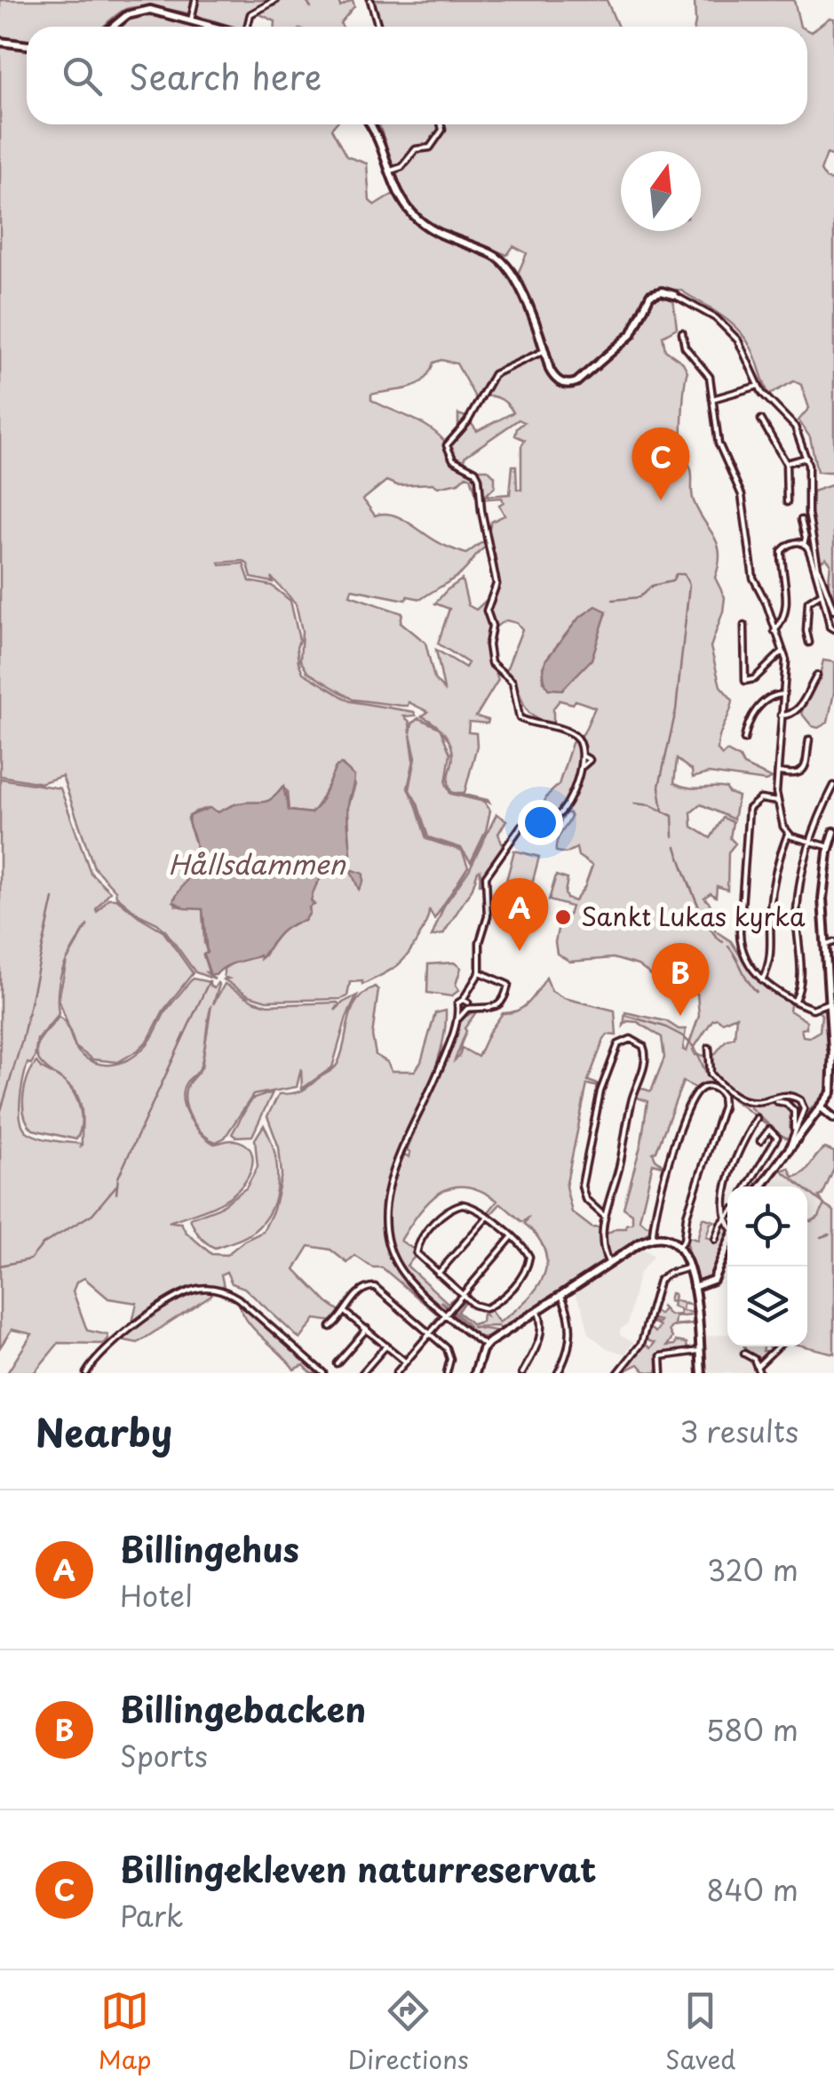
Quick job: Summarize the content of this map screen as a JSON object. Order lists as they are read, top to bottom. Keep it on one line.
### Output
{"water":["Hållsdammen"],"places":["Sankt Lukas kyrka"],"north":"top","page":{"search":"Search here","pins":["C","A","B"],"heading":["Nearby","3 results"],"list":[{"mark":"A","name":"Billingehus","note":"Hotel","value":"320 m"},{"mark":"B","name":"Billingebacken","note":"Sports","value":"580 m"},{"mark":"C","name":"Billingekleven naturreservat","note":"Park","value":"840 m"}],"nav":["Map","Directions","Saved"]}}
